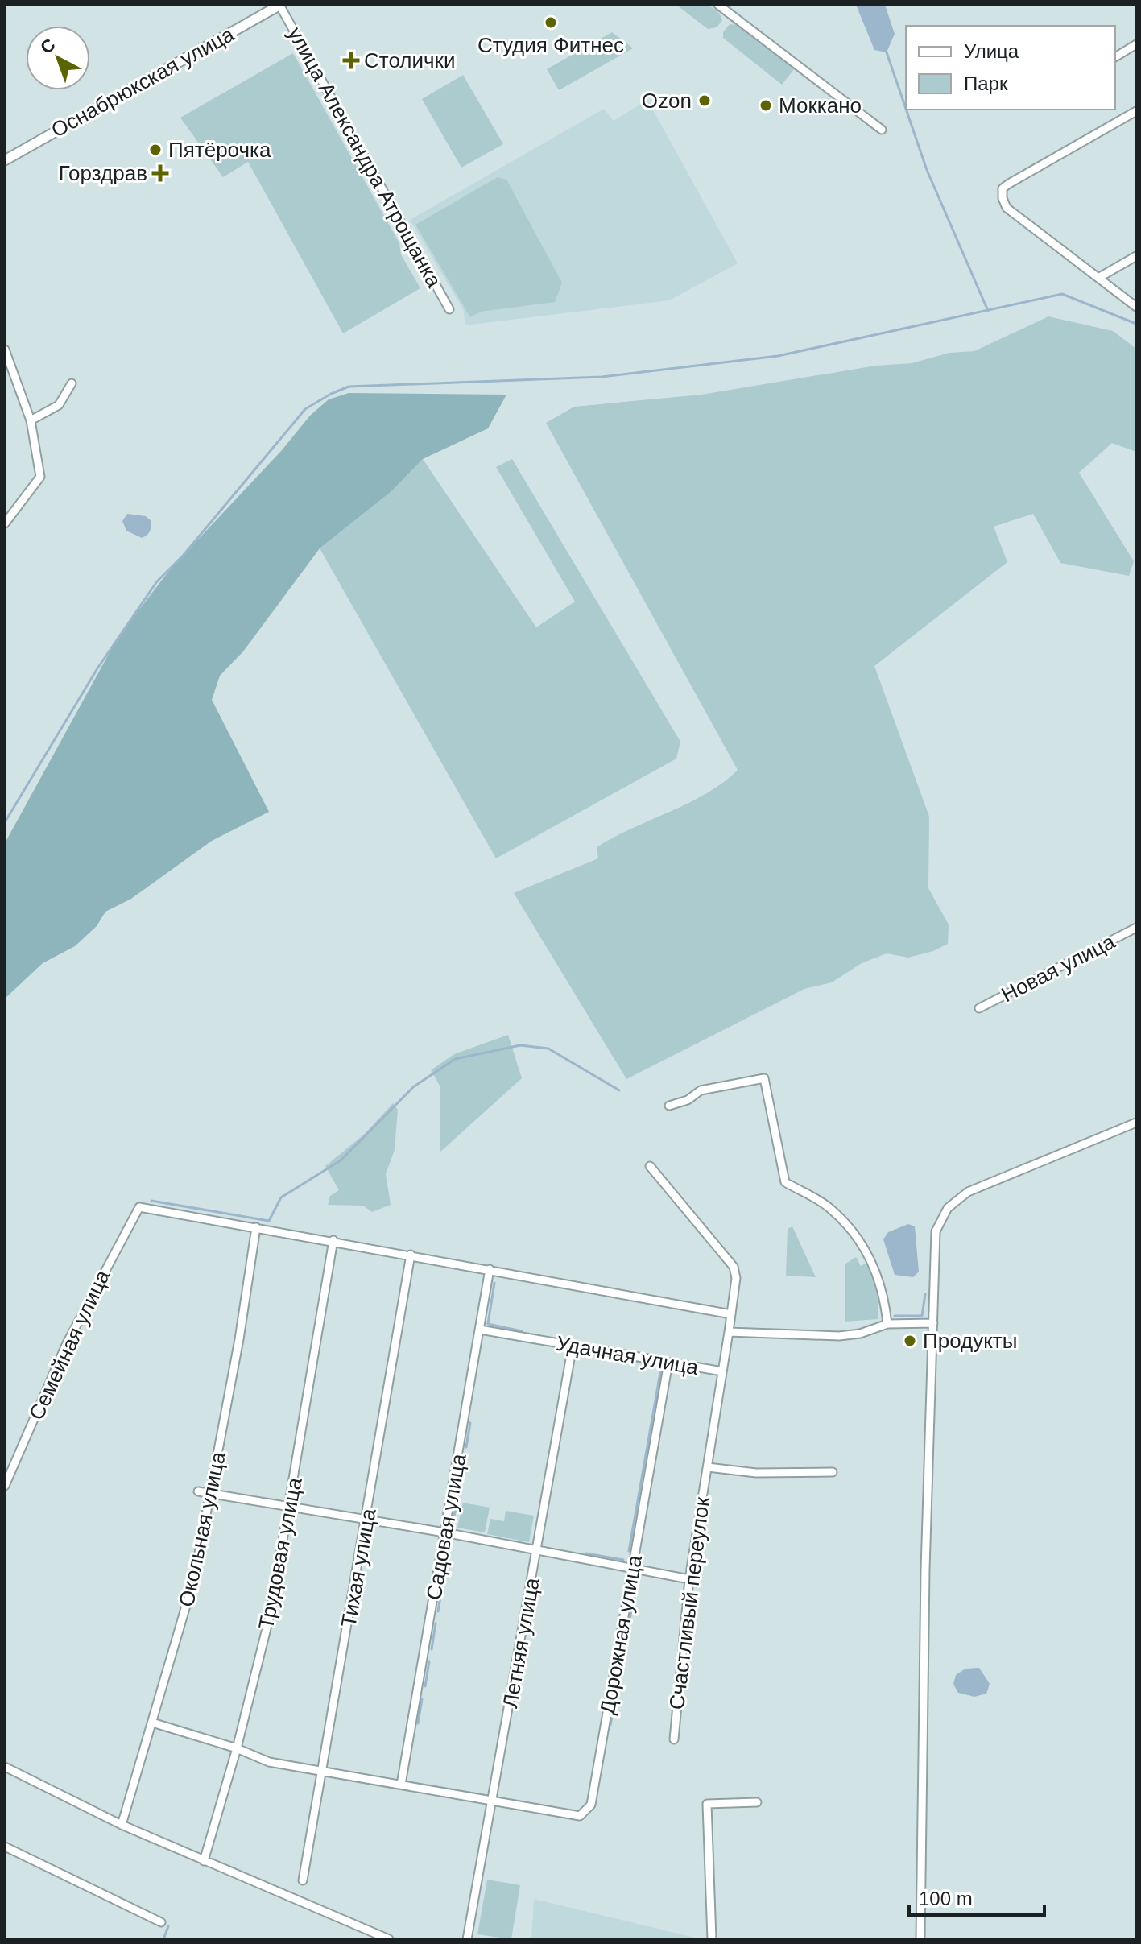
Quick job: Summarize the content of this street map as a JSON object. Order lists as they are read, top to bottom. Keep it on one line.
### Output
{"streets":{"street":["Оснабрюкская улица","улица Александра Атрощанка","Новая улица","Семейная улица","Удачная улица","Садовая улица","Окольная улица","Трудовая улица","Тихая улица","Счастливый переулок","Дорожная улица","Летняя улица"]},"crossings":[["Оснабрюкская улица","улица Александра Атрощанка"],["Семейная улица","Окольная улица"],["Удачная улица","Садовая улица"],["Удачная улица","Счастливый переулок"],["Удачная улица","Дорожная улица"],["Удачная улица","Летняя улица"],["Садовая улица","Дорожная улица"],["Окольная улица","Дорожная улица"],["Трудовая улица","Дорожная улица"],["Тихая улица","Дорожная улица"],["Дорожная улица","Летняя улица"]],"places":{"other":["Студия Фитнес","Ozon","Моккано","Пятёрочка","Продукты"],"health":["Столички","Горздрав"]},"legend":["Улица","Парк"],"scale_bar":"100 m","north":"top left"}
